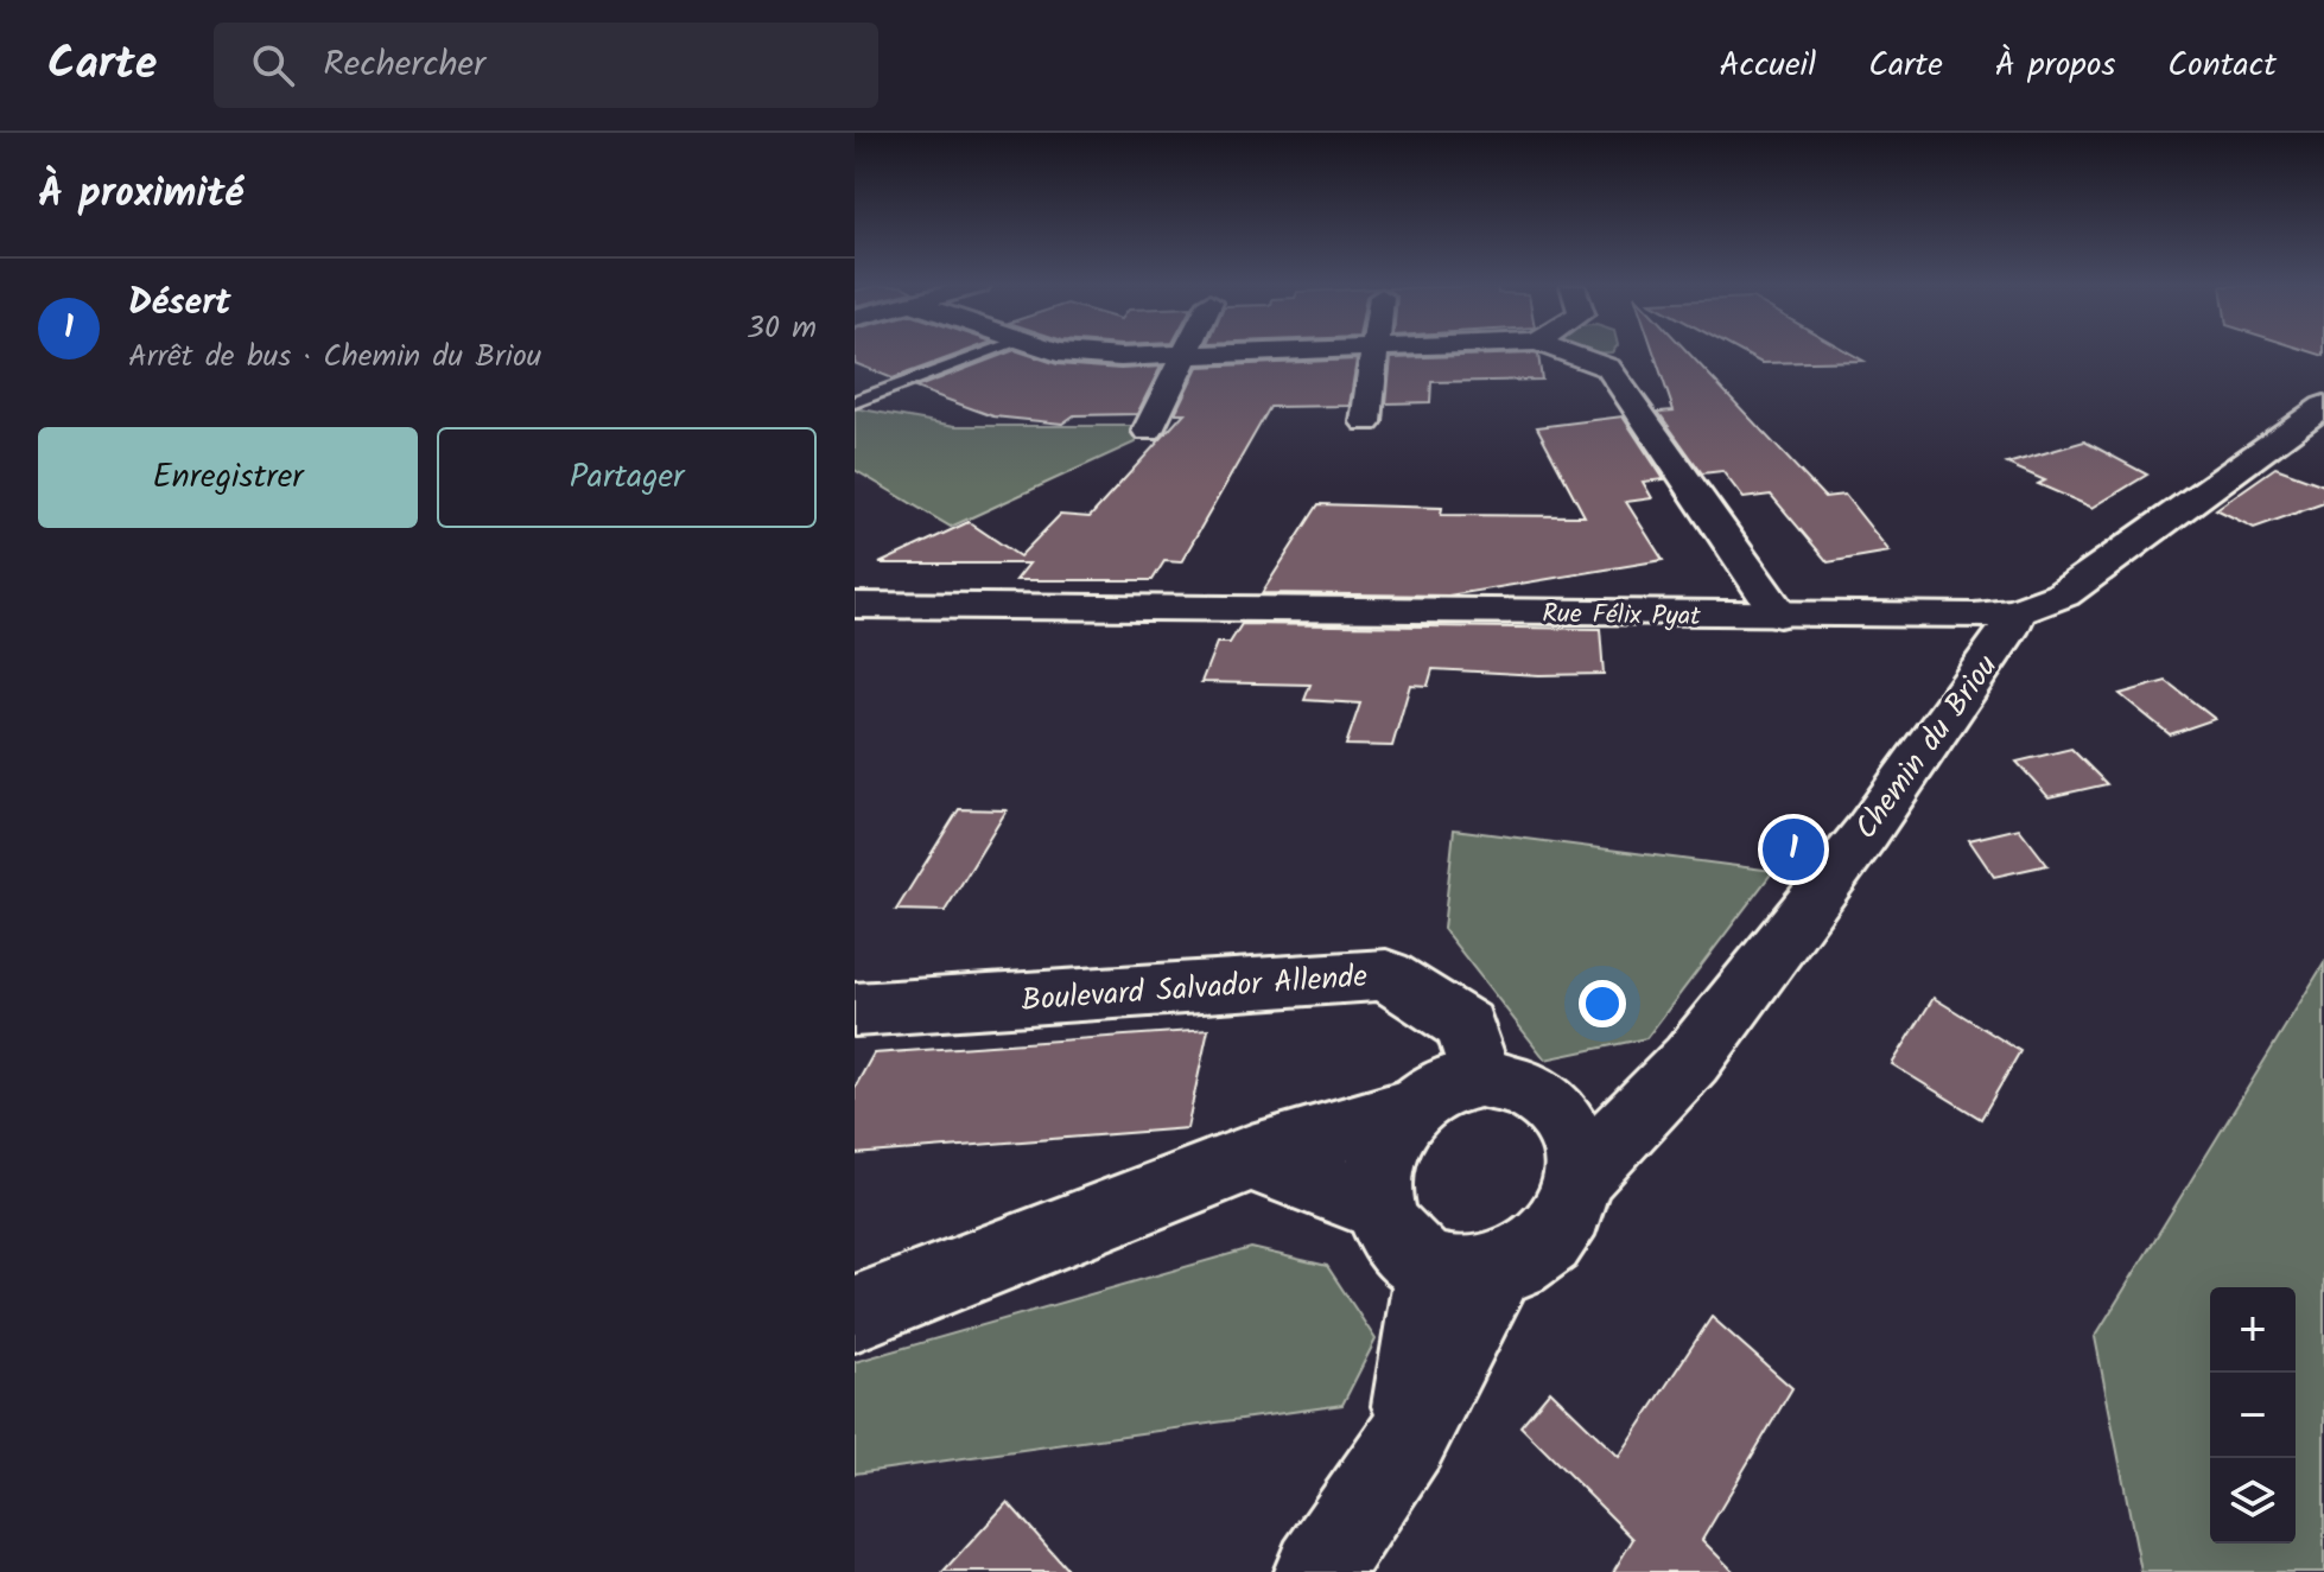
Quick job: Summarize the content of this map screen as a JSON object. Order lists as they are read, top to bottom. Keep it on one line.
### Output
{"streets":{"street":["Rue Félix Pyat","Chemin du Briou","Boulevard Salvador Allende"]},"crossings":[["Rue Félix Pyat","Chemin du Briou"],["Chemin du Briou","Boulevard Salvador Allende"]],"page":{"header":"Carte","search":"Rechercher","nav":["Accueil","Carte","À propos","Contact"],"heading":"À proximité","list":[{"mark":"1","name":"Désert","note":"Arrêt de bus · Chemin du Briou","value":"30 m"}],"buttons":["Enregistrer","Partager"],"pins":"1","map_buttons":["+","−"]}}
